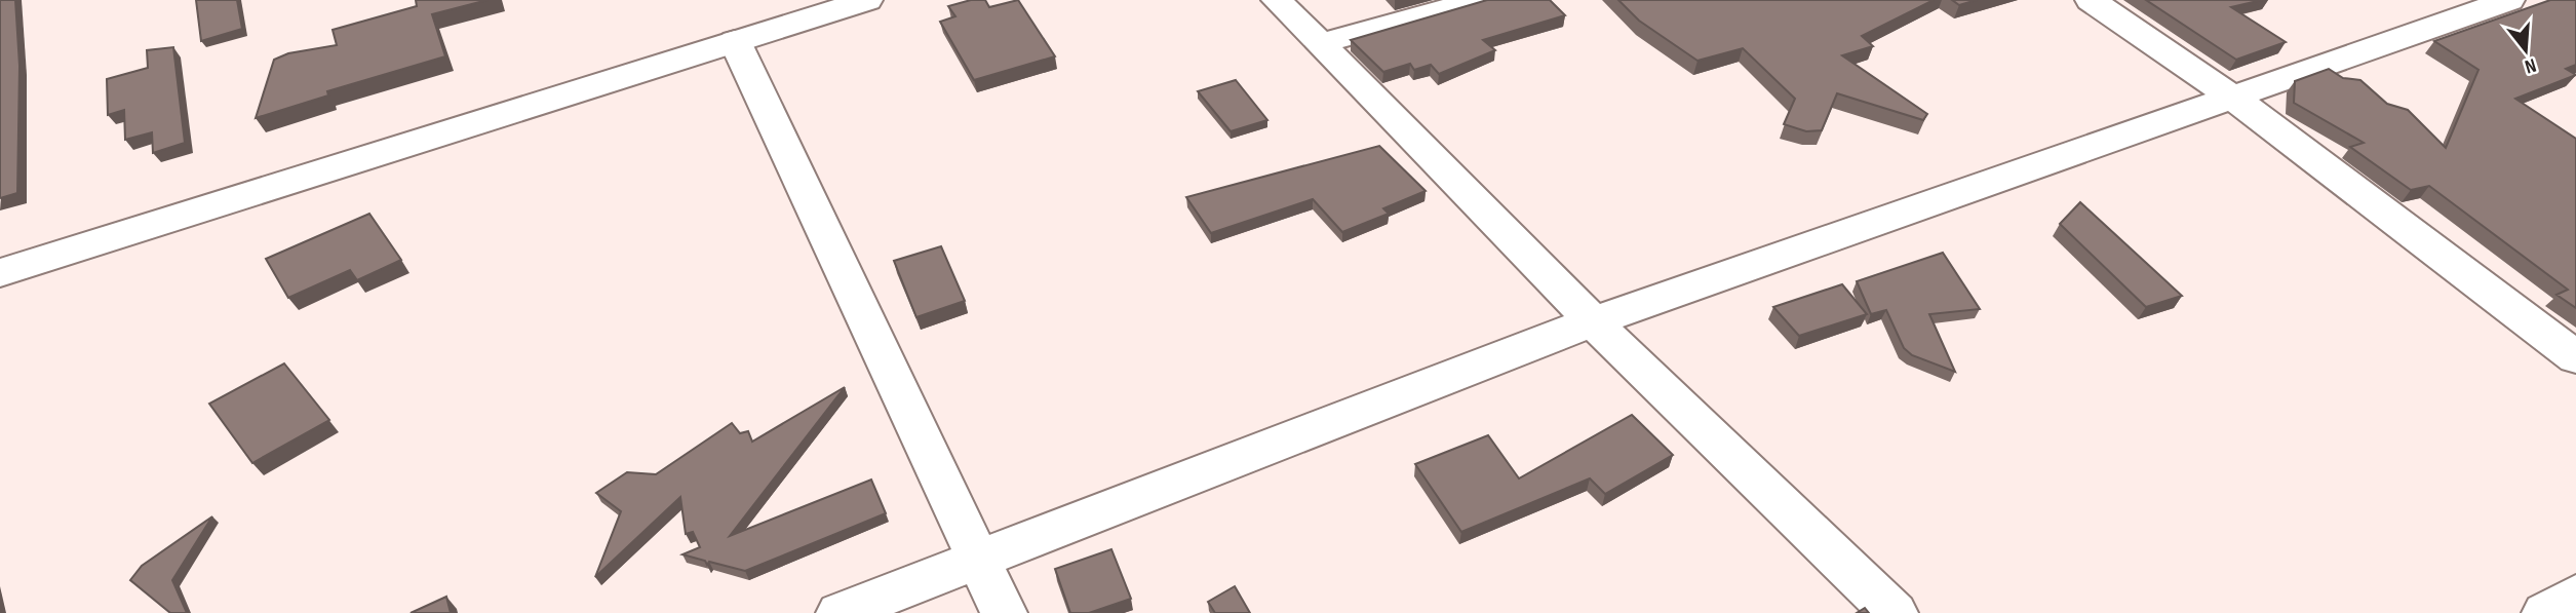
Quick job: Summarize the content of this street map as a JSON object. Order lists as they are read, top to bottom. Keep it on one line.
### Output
{"north":"bottom"}
